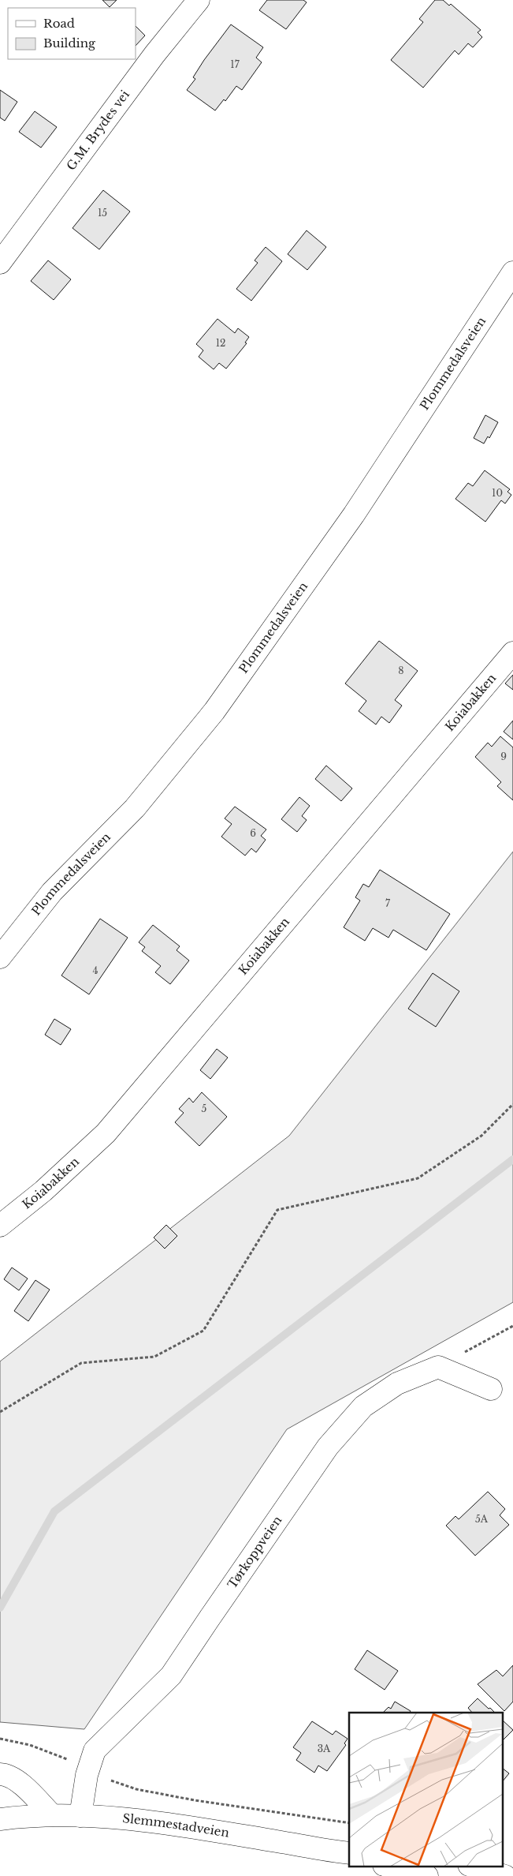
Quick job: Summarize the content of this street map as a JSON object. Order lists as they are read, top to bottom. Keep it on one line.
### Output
{"streets":{"street":["G.M. Brydes vei","Plommedalsveien","Koiabakken","Tørkoppveien","Slemmestadveien"]},"crossings":[["Tørkoppveien","Slemmestadveien"]],"house_numbers":["17","15","12","10","8","9","6","7","4","5","5A","3A"],"legend":["Road","Building"]}
